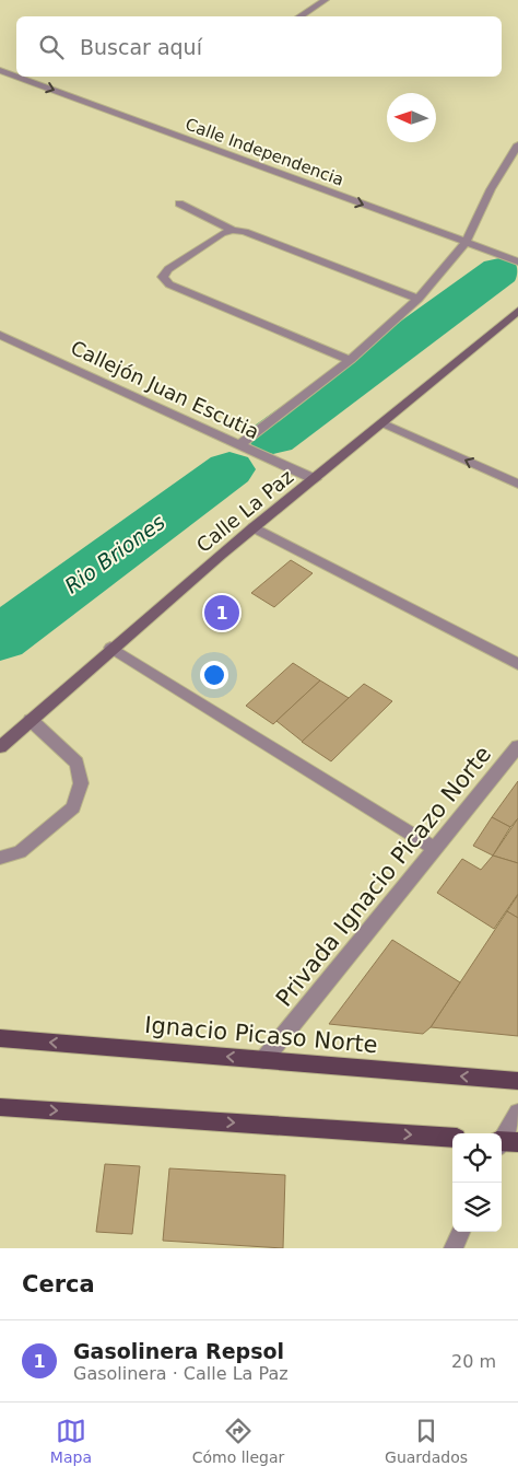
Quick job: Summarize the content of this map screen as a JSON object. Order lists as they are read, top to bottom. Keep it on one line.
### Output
{"streets":{"main road":["Calle La Paz","Ignacio Picaso Norte"],"street":["Calle Independencia","Callejón Juan Escutia","Privada Ignacio Picazo Norte"]},"crossings":[["Callejón Juan Escutia","Calle La Paz"],["Privada Ignacio Picazo Norte","Ignacio Picaso Norte"]],"water":["Rio Briones"],"north":"left","page":{"search":"Buscar aquí","pins":"1","heading":"Cerca","list":[{"mark":"1","name":"Gasolinera Repsol","note":"Gasolinera · Calle La Paz","value":"20 m"}],"nav":["Mapa","Cómo llegar","Guardados"]}}
